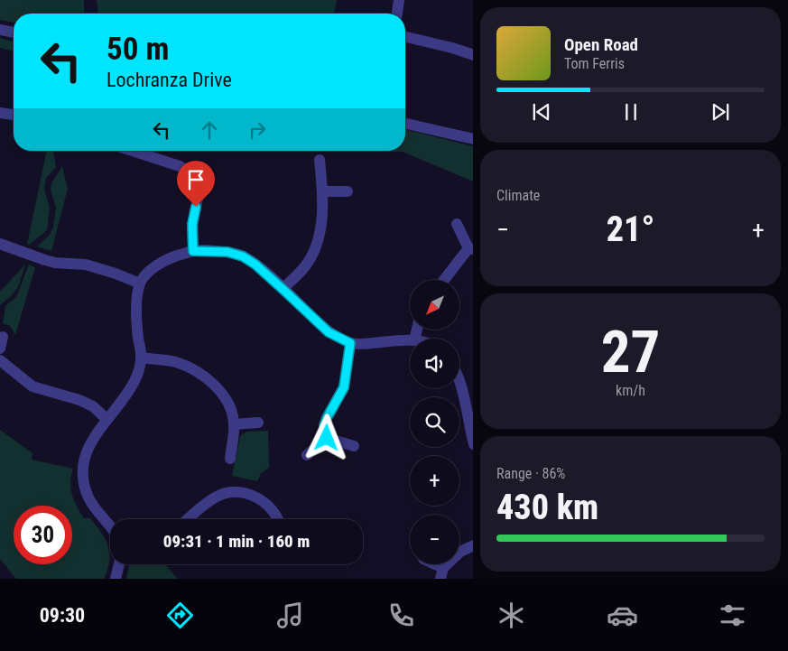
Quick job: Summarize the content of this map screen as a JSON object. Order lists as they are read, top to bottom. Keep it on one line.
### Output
{"north":"bottom left","page":{"turn":["50 m","Lochranza Drive"],"song":["Open Road","Tom Ferris"],"tile":["Climate",["27","km/h"],["Range · 86%","430 km"]],"heat":["−","21°","+"],"map_buttons":["+","−"],"limit":"30","trip":"09:31 · 1 min · 160 m","tabs":"09:30"}}
